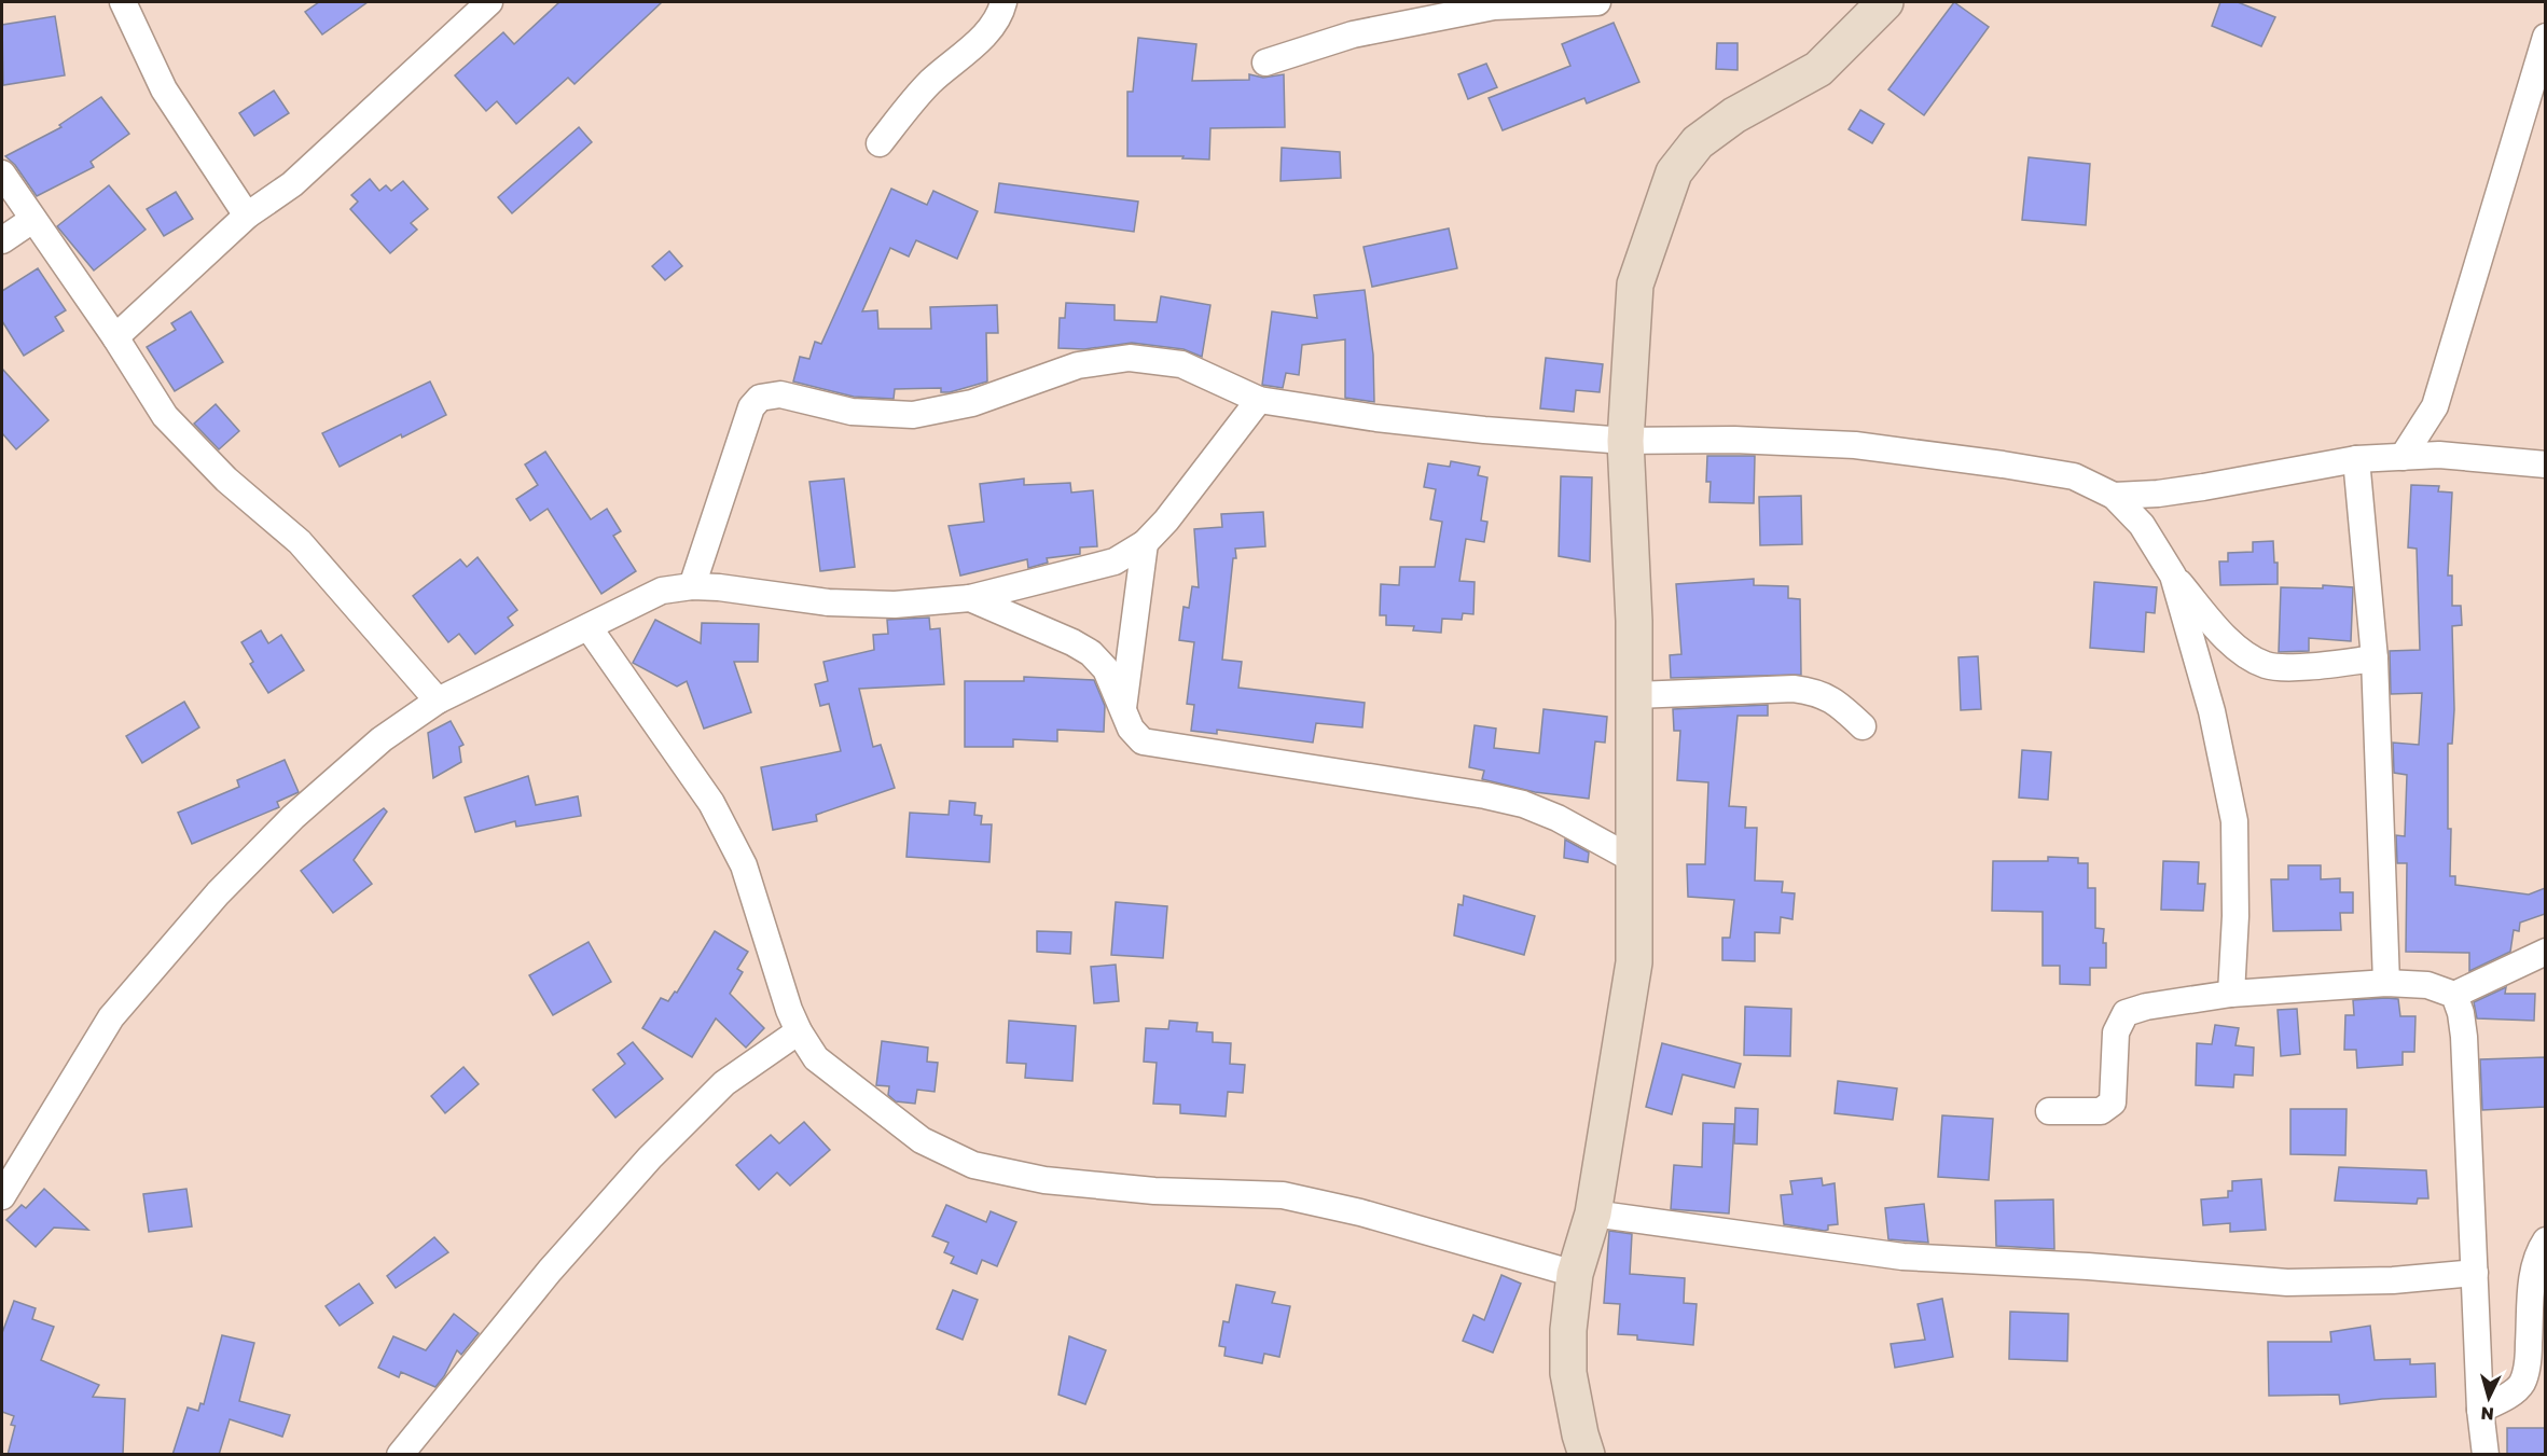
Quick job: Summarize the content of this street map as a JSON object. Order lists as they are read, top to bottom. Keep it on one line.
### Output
{"north":"bottom"}
